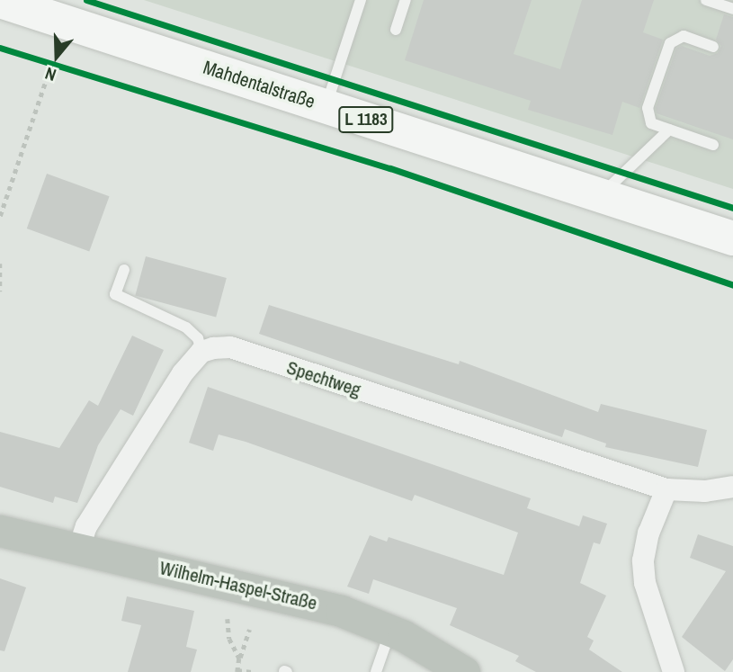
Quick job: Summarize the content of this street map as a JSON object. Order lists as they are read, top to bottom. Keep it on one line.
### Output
{"streets":{"main road":["Mahdentalstraße","L 1183"],"street":["Spechtweg","Wilhelm-Haspel-Straße"]},"north":"bottom"}
